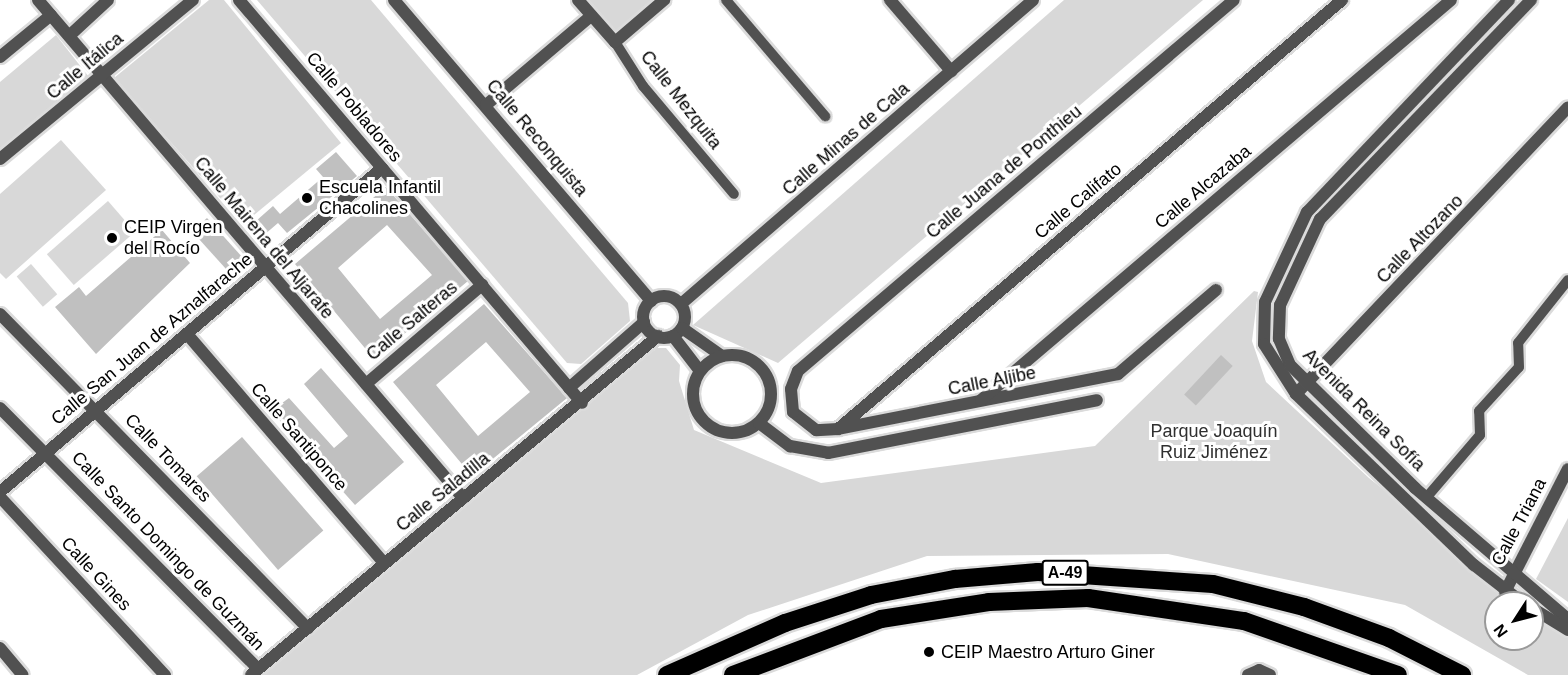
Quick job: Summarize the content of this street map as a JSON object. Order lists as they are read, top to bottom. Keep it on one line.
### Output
{"streets":{"highway":["A-49"],"street":["Calle Itálica","Calle Mezquita","Calle Pobladores","Calle Reconquista","Calle Minas de Cala","Calle Juana de Ponthieu","Calle Alcazaba","Calle Califato","Calle Mairena del Aljarafe","Calle Altozano","Calle Salteras","Calle San Juan de Aznalfarache","Calle Aljibe","Avenida Reina Sofía","Calle Santiponce","Calle Tomares","Calle Saladilla","Calle Triana","Calle Santo Domingo de Guzmán","Calle Gines"]},"crossings":[["Calle Itálica","Calle Mairena del Aljarafe"],["Calle Pobladores","Calle Salteras"],["Calle Pobladores","Calle San Juan de Aznalfarache"],["Calle Pobladores","Calle Saladilla"],["Calle Reconquista","Calle Minas de Cala"],["Calle Reconquista","Calle Saladilla"],["Calle Minas de Cala","Calle Saladilla"],["Calle Juana de Ponthieu","Calle Aljibe"],["Calle Alcazaba","Calle Aljibe"],["Calle Califato","Calle Aljibe"],["Calle Mairena del Aljarafe","Calle Salteras"],["Calle Mairena del Aljarafe","Calle San Juan de Aznalfarache"],["Calle Mairena del Aljarafe","Calle Saladilla"],["Calle Altozano","Avenida Reina Sofía"],["Calle San Juan de Aznalfarache","Calle Santiponce"],["Calle San Juan de Aznalfarache","Calle Tomares"],["Calle San Juan de Aznalfarache","Calle Santo Domingo de Guzmán"],["Avenida Reina Sofía","Calle Triana"],["Calle Santiponce","Calle Saladilla"],["Calle Tomares","Calle Saladilla"],["Calle Saladilla","Calle Santo Domingo de Guzmán"]],"parks":["Parque Joaquín Ruiz Jiménez"],"places":["Escuela Infantil Chacolines","CEIP Virgen del Rocío","CEIP Maestro Arturo Giner"],"north":"bottom left"}
